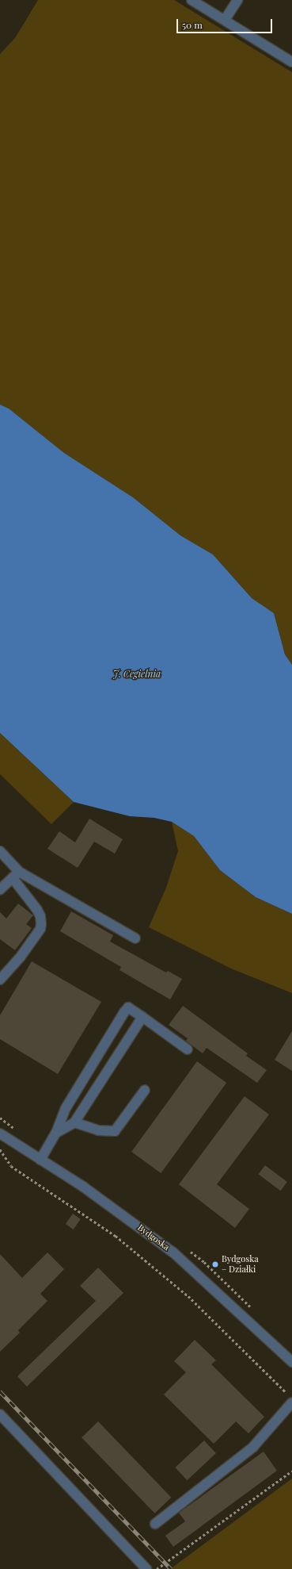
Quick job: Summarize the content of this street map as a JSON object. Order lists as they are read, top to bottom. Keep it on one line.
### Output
{"streets":{"street":["Bydgoska"]},"water":["J. Cegielnia"],"places":["Bydgoska – Działki"],"scale_bar":"50 m"}
